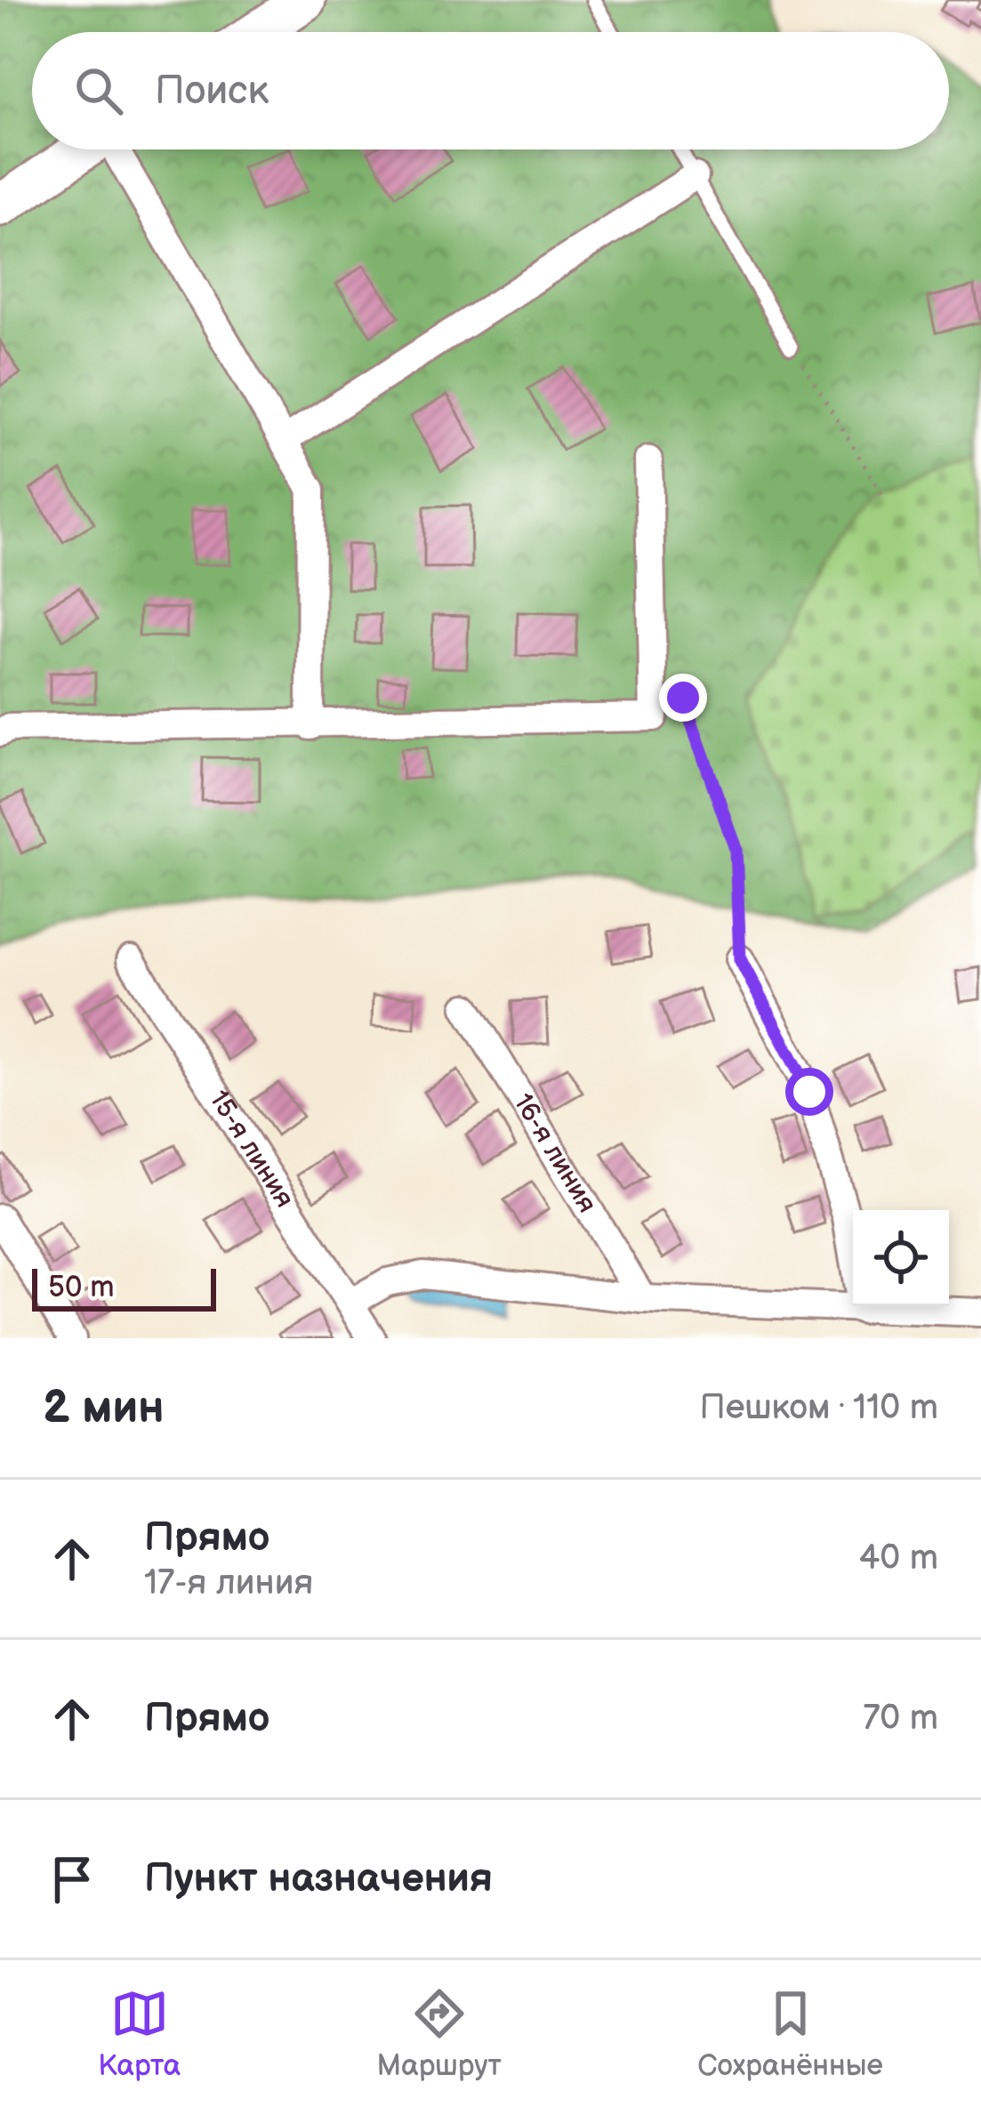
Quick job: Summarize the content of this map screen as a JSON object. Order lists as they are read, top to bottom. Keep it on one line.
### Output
{"streets":{"street":["15-я линия","16-я линия"]},"scale_bar":"50 m","page":{"search":"Поиск","scale":"50 m","heading":["2 мин","Пешком · 110 m"],"list":[["Прямо","17-я линия","40 m"],["Прямо","70 m"],"Пункт назначения"],"nav":["Карта","Маршрут","Сохранённые"]}}
